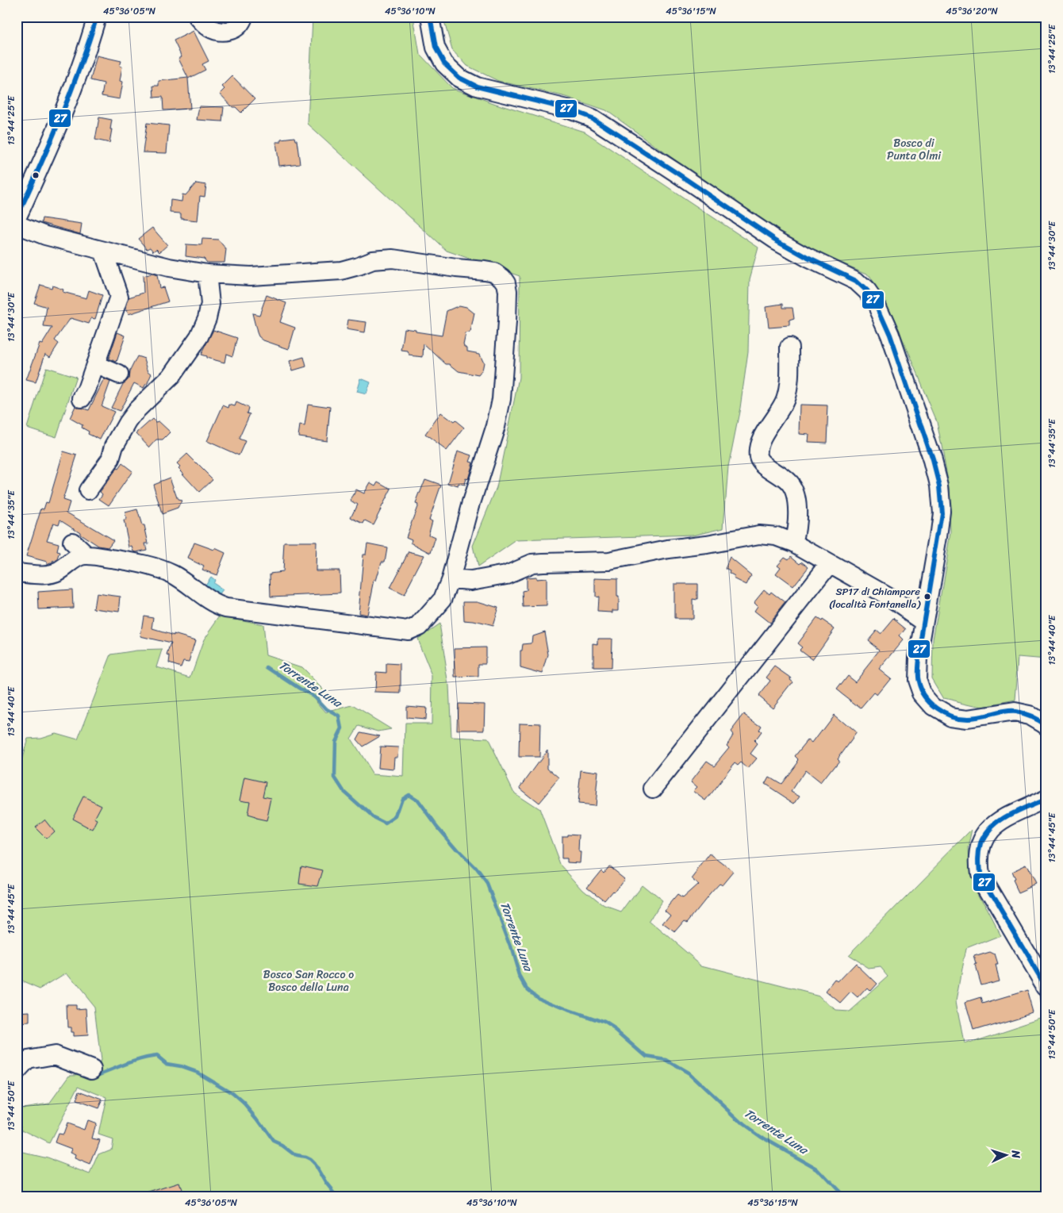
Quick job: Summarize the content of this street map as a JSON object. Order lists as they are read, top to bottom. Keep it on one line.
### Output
{"water":["Torrente Luna"],"parks":["Bosco di Punta Olmi","Bosco San Rocco o Bosco della Luna"],"places":["SP17 di Chiampore (località Fontanella)"],"lines":["transit line 27"],"north":"right","coordinates":["45°36'05\"N","45°36'10\"N","45°36'15\"N","45°36'20\"N","13°44'25\"E","13°44'30\"E","13°44'35\"E","13°44'40\"E","13°44'45\"E","13°44'50\"E"]}
